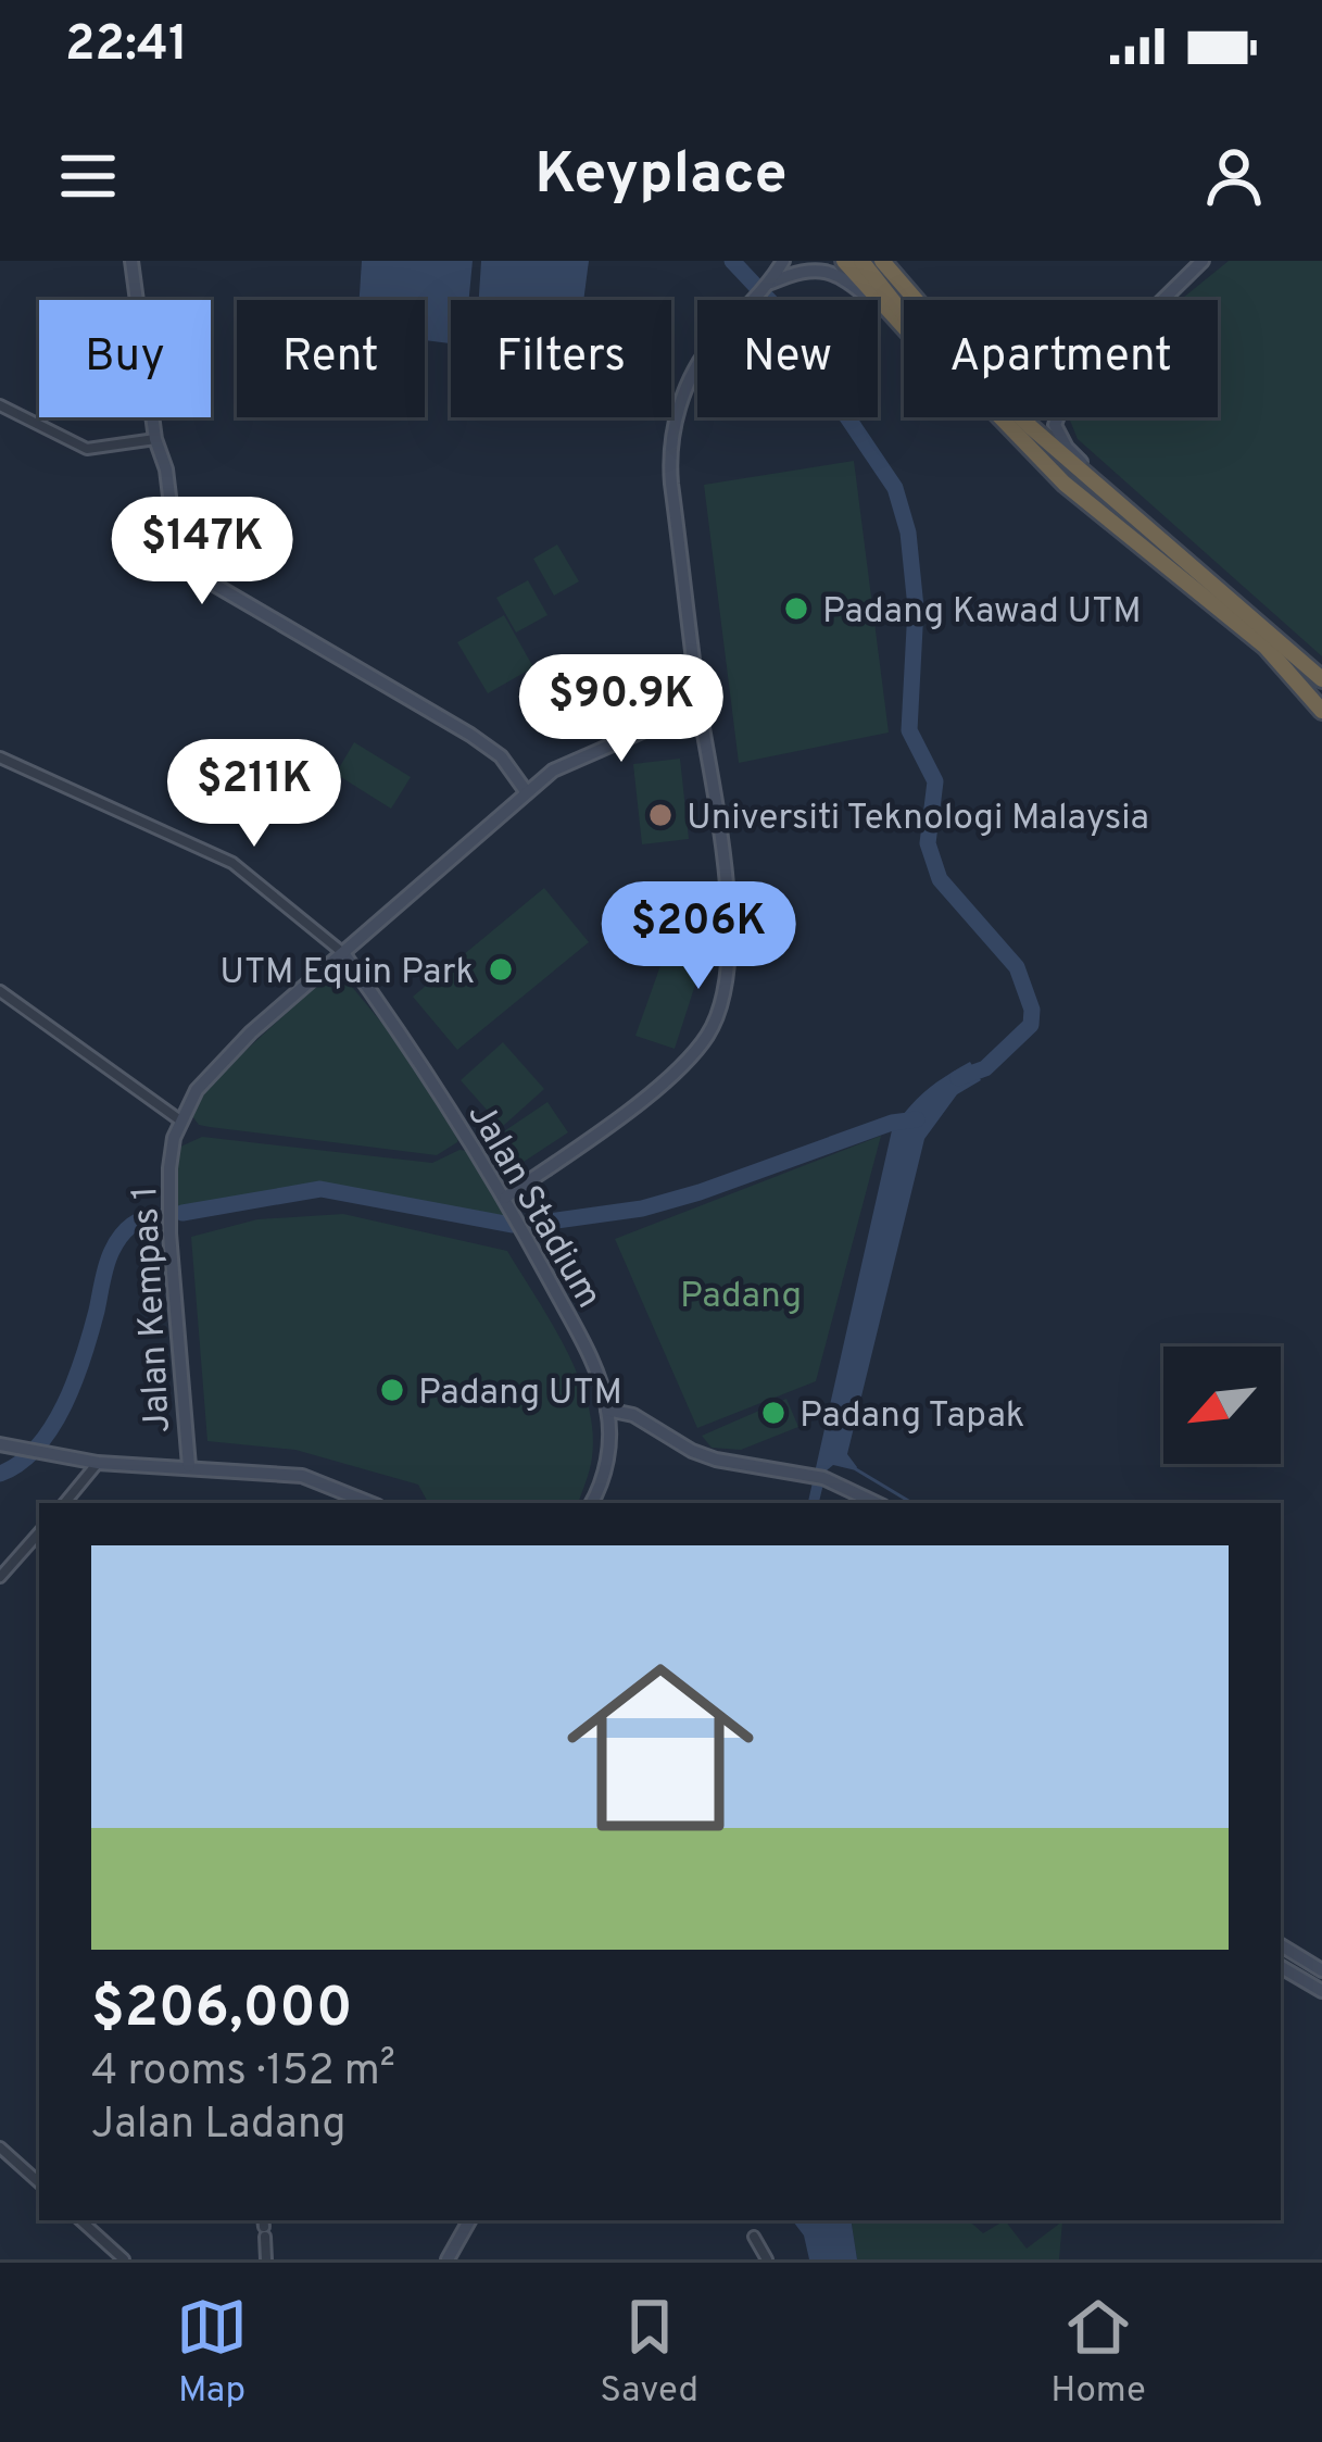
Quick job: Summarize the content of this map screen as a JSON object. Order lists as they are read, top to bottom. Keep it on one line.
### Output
{"streets":{"street":["Jalan Stadium","Jalan Kempas 1"]},"crossings":[["Jalan Stadium","Jalan Kempas 1"]],"parks":["Padang"],"places":["Padang Kawad UTM","Universiti Teknologi Malaysia","UTM Equin Park","Padang UTM","Padang Tapak"],"north":"bottom left","page":{"status":"22:41","header":"Keyplace","chip":["Buy","Rent","Filters","New","Apartment"],"price":["$147K","$90.9K","$211K","$206K"],"list":[{"name":"$206,000","note":"4 rooms · 152 m² · Jalan Ladang"}],"tabs":["Map","Saved","Home"]}}
